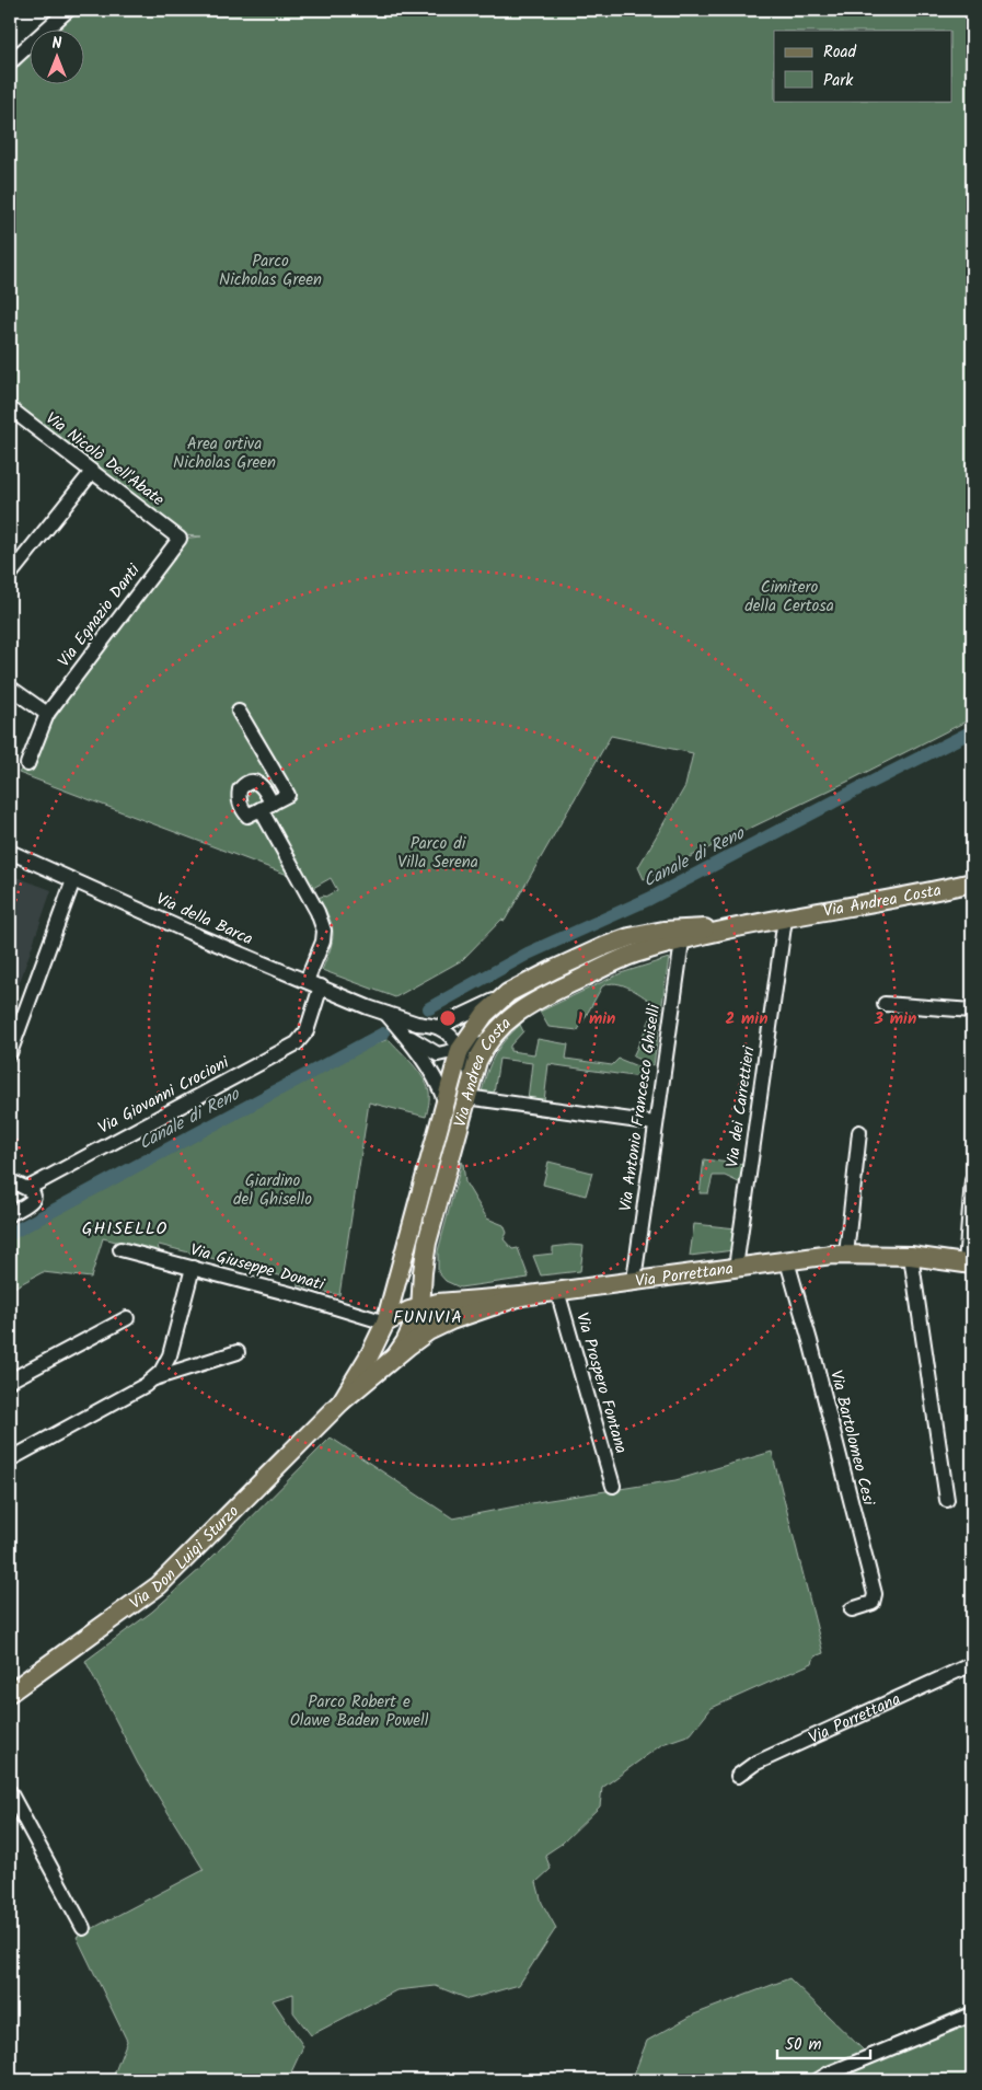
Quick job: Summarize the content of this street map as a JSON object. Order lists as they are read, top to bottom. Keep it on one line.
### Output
{"streets":{"main road":["Via Andrea Costa","Via Porrettana","Via Don Luigi Sturzo"],"street":["Via Nicolò Dell'Abate","Via Egnazio Danti","Via della Barca","Via Giovanni Crocioni","Via dei Carrettieri","Via Antonio Francesco Ghiselli","Via Giuseppe Donati","Via Prospero Fontana","Via Bartolomeo Cesi"]},"crossings":[["Via Nicolò Dell'Abate","Via Egnazio Danti"],["Via Andrea Costa","Via della Barca"],["Via Andrea Costa","Via dei Carrettieri"],["Via Andrea Costa","Via Antonio Francesco Ghiselli"],["Via Andrea Costa","Via Giuseppe Donati"],["Via Andrea Costa","Via Porrettana"],["Via Andrea Costa","Via Don Luigi Sturzo"],["Via della Barca","Via Giovanni Crocioni"],["Via dei Carrettieri","Via Porrettana"],["Via Antonio Francesco Ghiselli","Via Porrettana"],["Via Giuseppe Donati","Via Porrettana"],["Via Giuseppe Donati","Via Don Luigi Sturzo"],["Via Porrettana","Via Prospero Fontana"],["Via Porrettana","Via Bartolomeo Cesi"],["Via Porrettana","Via Don Luigi Sturzo"]],"districts":["GHISELLO","FUNIVIA"],"water":["Canale di Reno"],"parks":["Parco Nicholas Green","Area ortiva Nicholas Green","Cimitero della Certosa","Parco di Villa Serena","Giardino del Ghisello","Parco Robert e Olawe Baden Powell"],"legend":["Road","Park"],"scale_bar":"50 m","north":"top","rings":["1 min","2 min","3 min"]}
